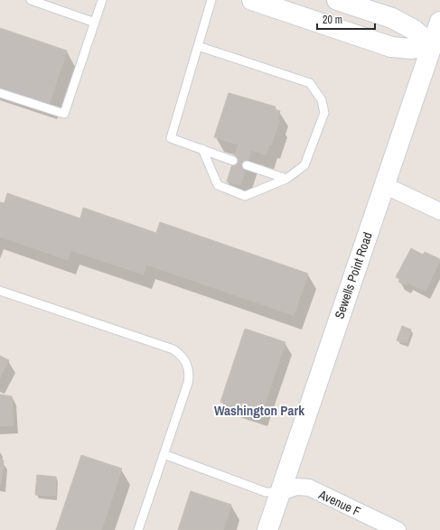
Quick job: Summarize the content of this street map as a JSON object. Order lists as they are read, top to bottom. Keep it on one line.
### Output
{"streets":{"main road":["Sewells Point Road"],"street":["Avenue F"]},"crossings":[["Sewells Point Road","Avenue F"]],"districts":["Washington Park"],"scale_bar":"20 m"}
